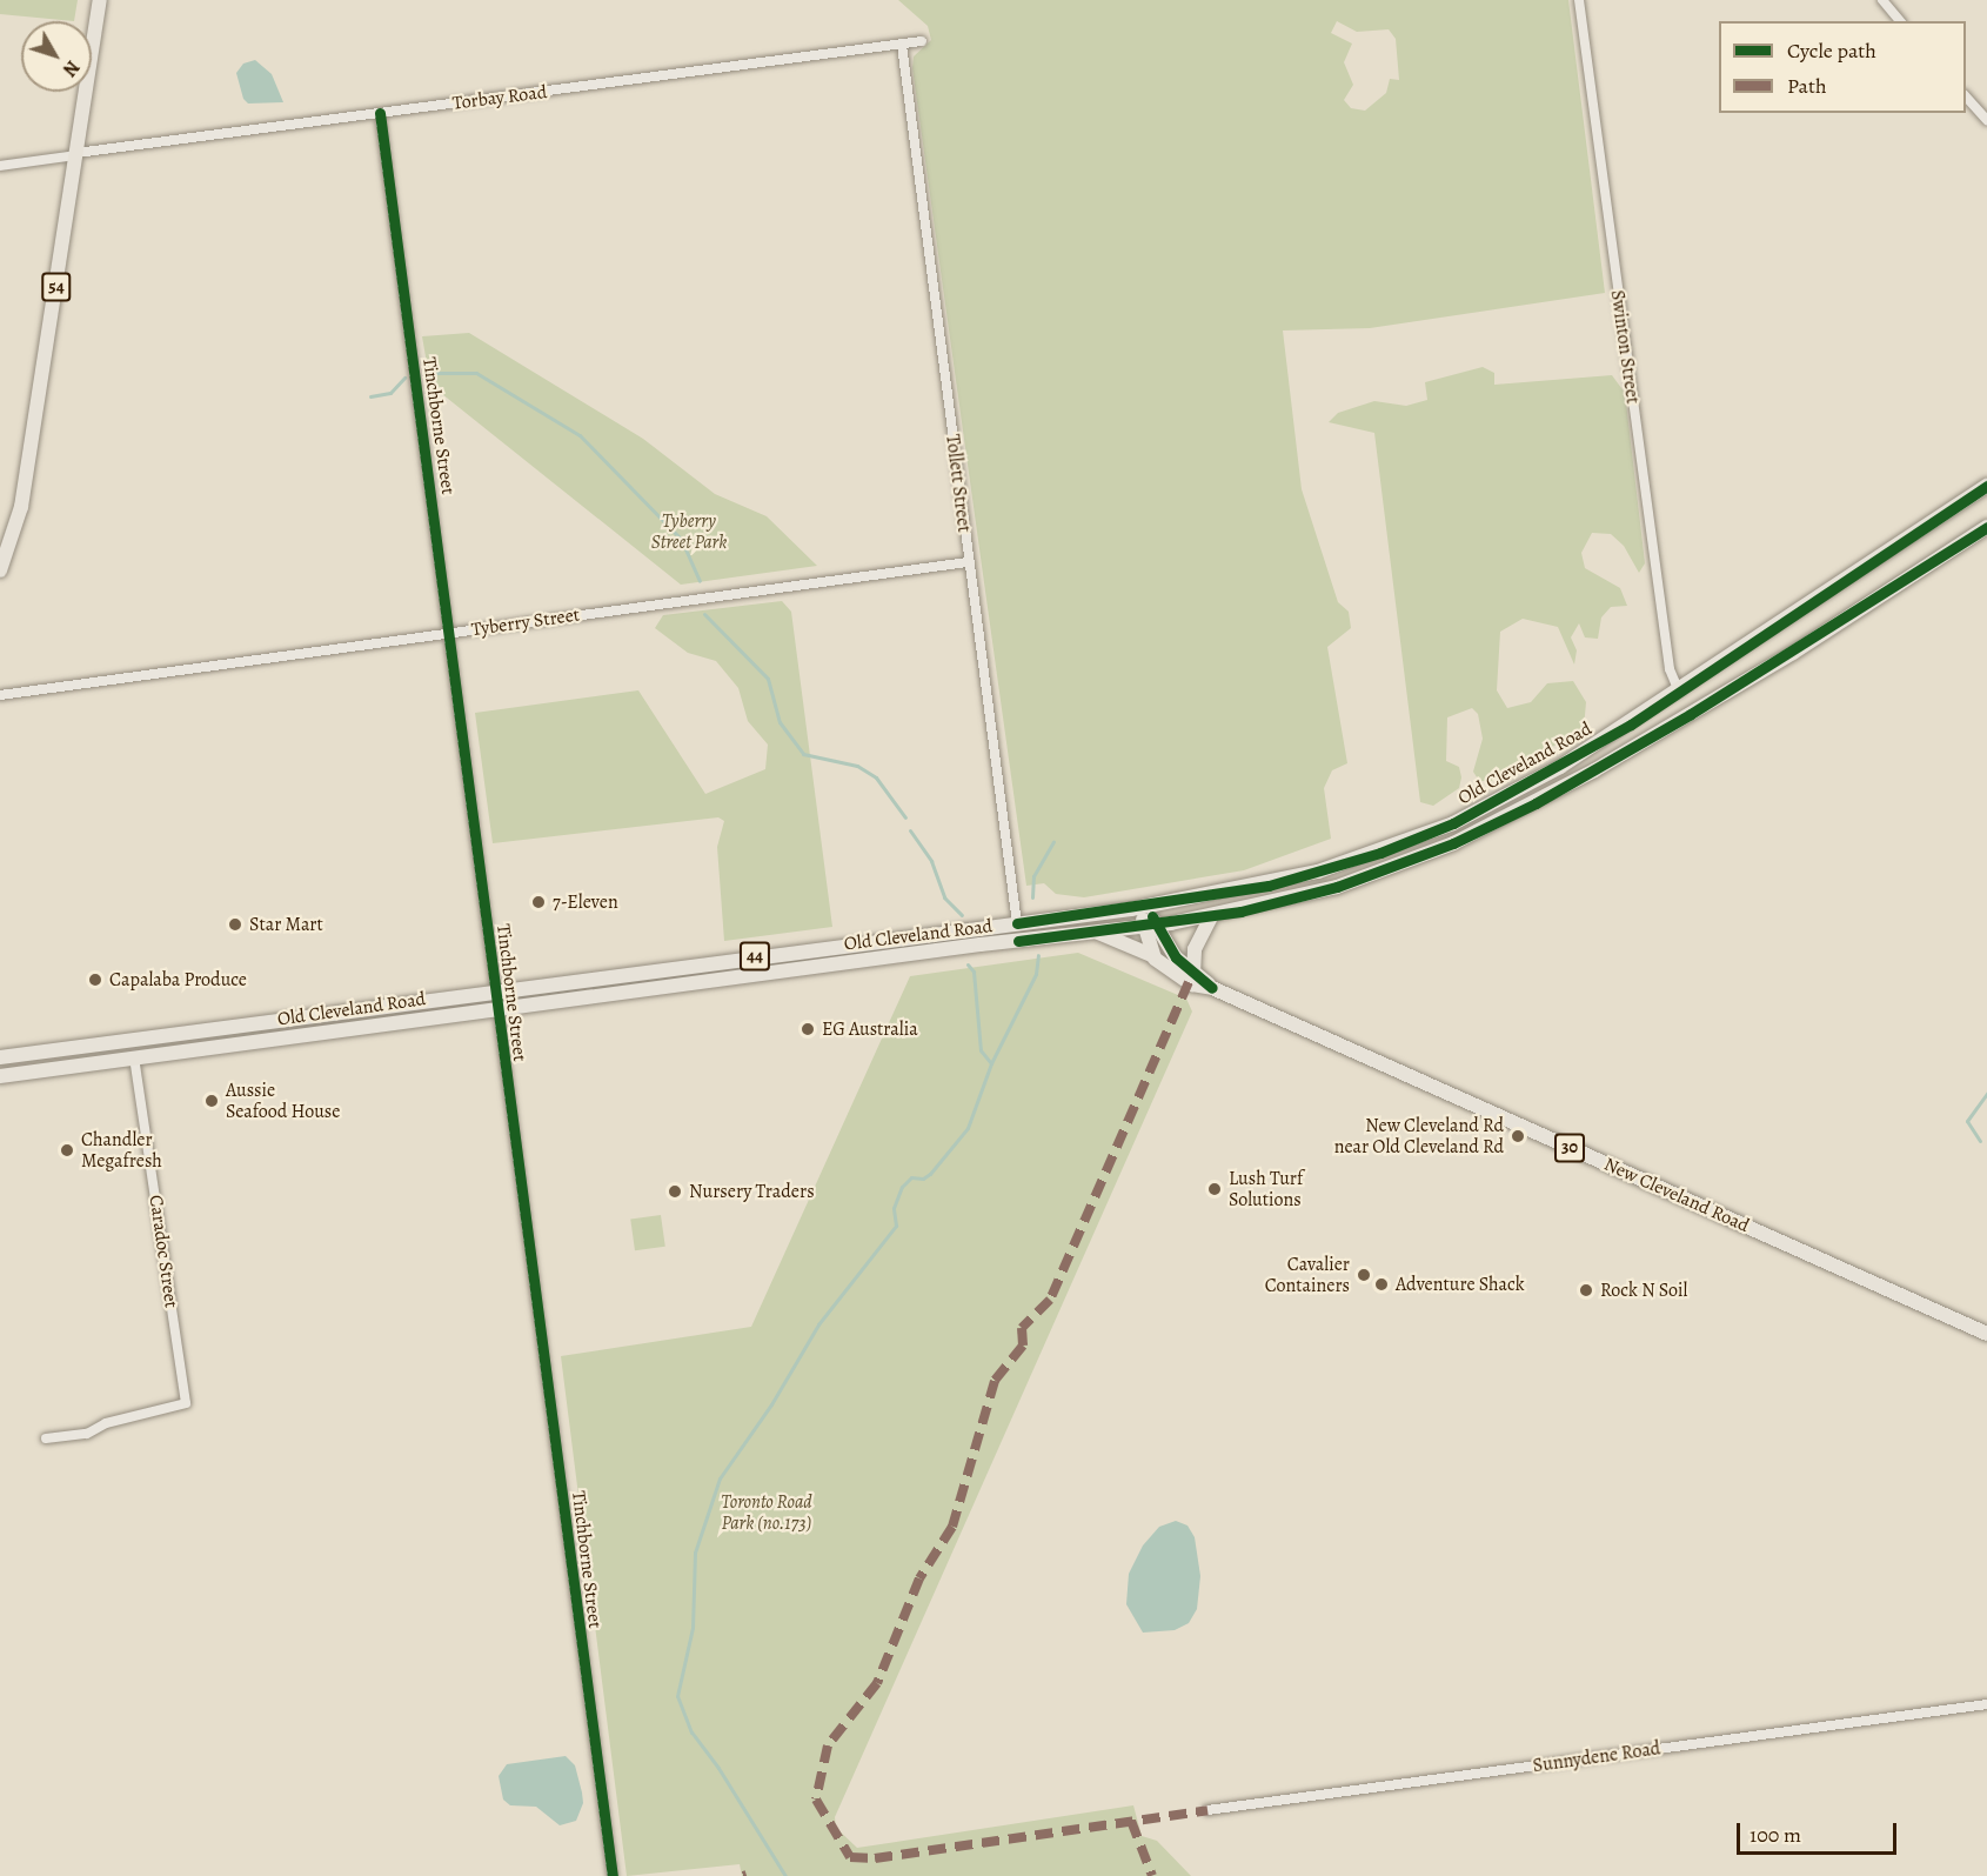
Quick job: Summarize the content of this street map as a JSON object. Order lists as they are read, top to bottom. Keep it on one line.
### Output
{"streets":{"main road":["54","Old Cleveland Road","44","30","New Cleveland Road"],"street":["Torbay Road","Swinton Street","Tinchborne Street","Tollett Street","Tyberry Street","Caradoc Street","Sunnydene Road"]},"crossings":[["Torbay Road","54"],["Torbay Road","Tinchborne Street"],["Torbay Road","Tollett Street"],["Swinton Street","Old Cleveland Road"],["Tinchborne Street","Tyberry Street"],["Tinchborne Street","Old Cleveland Road"],["Tollett Street","Tyberry Street"],["Tollett Street","Old Cleveland Road"],["Old Cleveland Road","New Cleveland Road"],["Old Cleveland Road","Caradoc Street"]],"parks":["Tyberry Street Park","Toronto Road Park (no.173)"],"places":["7-Eleven","Star Mart","Capalaba Produce","EG Australia","Aussie Seafood House","New Cleveland Rd near Old Cleveland Rd","Chandler Megafresh","Lush Turf Solutions","Nursery Traders","Cavalier Containers","Adventure Shack","Rock N Soil"],"legend":["Cycle path","Path"],"scale_bar":"100 m","north":"bottom right"}
